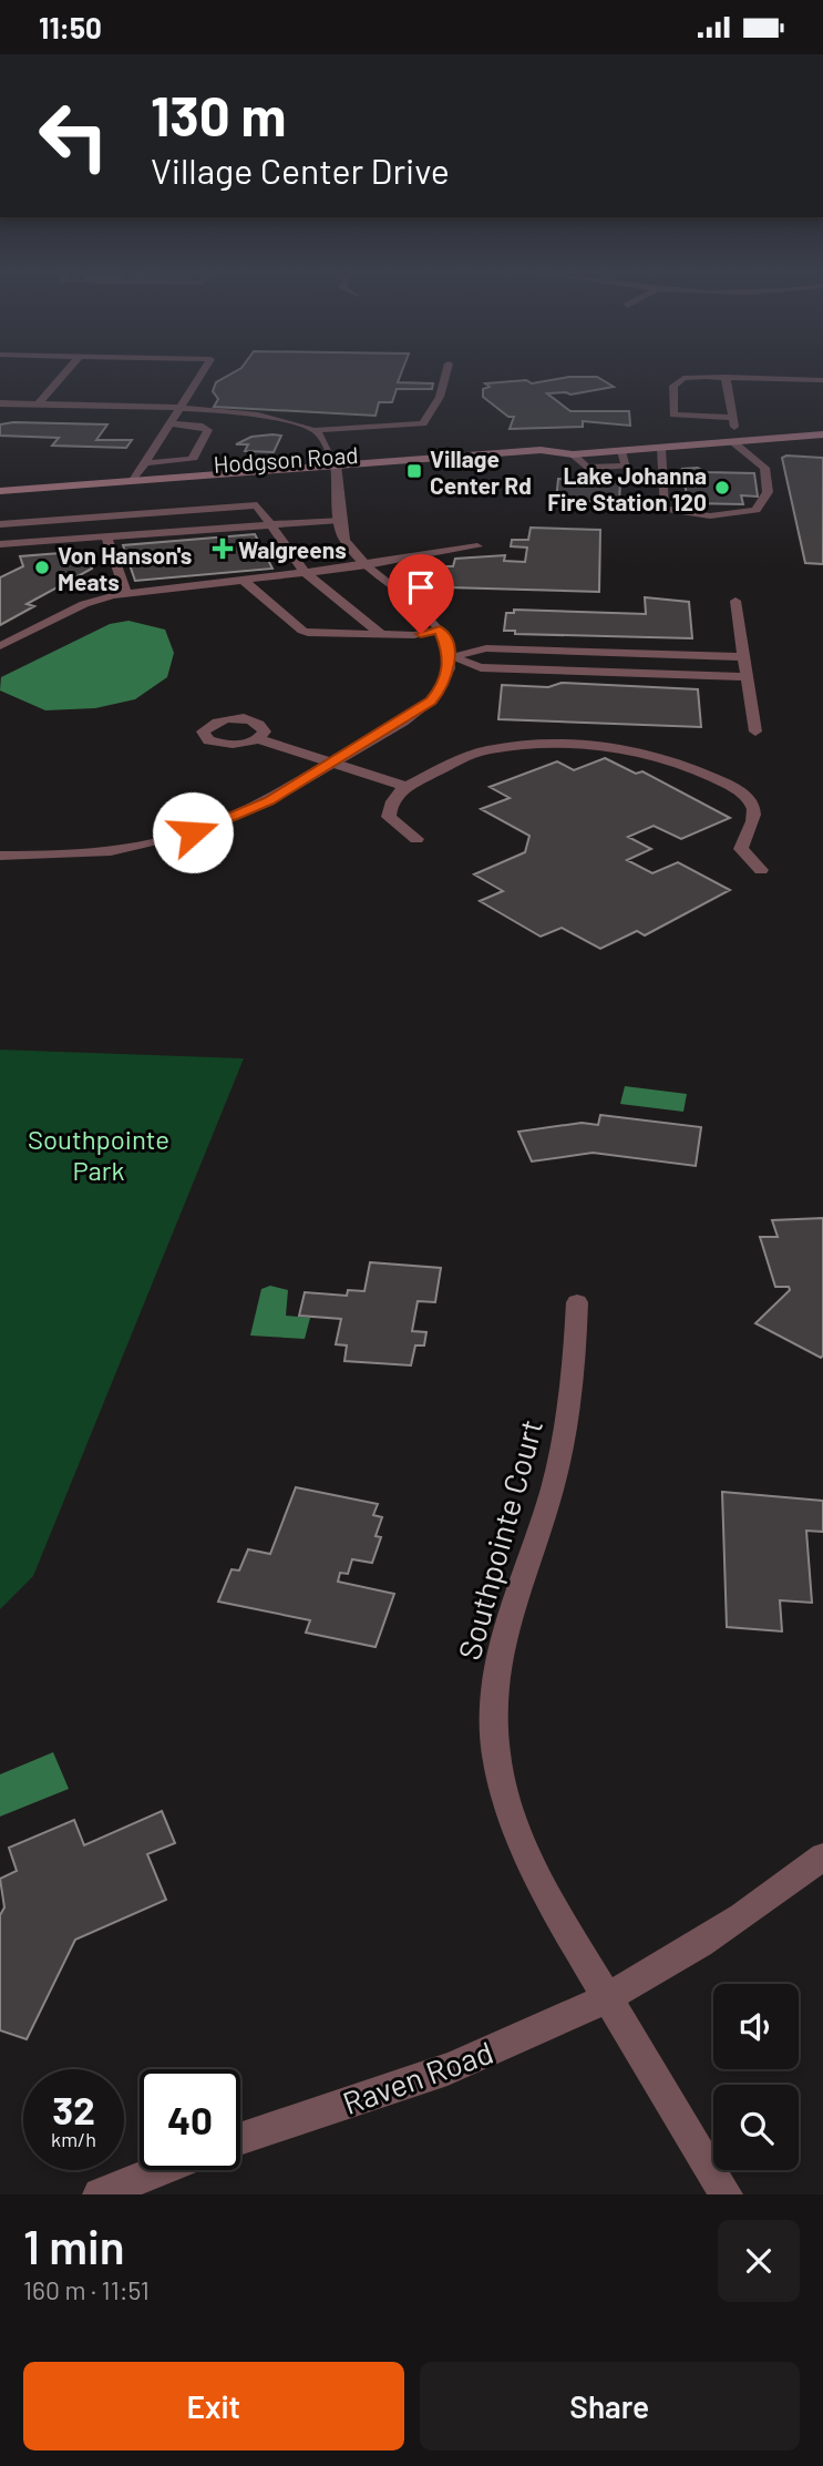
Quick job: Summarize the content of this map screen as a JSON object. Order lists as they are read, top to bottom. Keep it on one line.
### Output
{"streets":{"main road":["Hodgson Road"],"street":["Southpointe Court","Raven Road"]},"crossings":[["Southpointe Court","Raven Road"]],"parks":["Southpointe Park"],"places":{"transit":["Village Center Rd"],"other":["Lake Johanna Fire Station 120","Von Hanson's Meats"],"health":["Walgreens"]},"page":{"status":"11:50","turn":["130 m","Village Center Drive"],"speed":"32 km/h","limit":"40","heading":["1 min","160 m · 11:51"],"buttons":["Exit","Share"]}}
